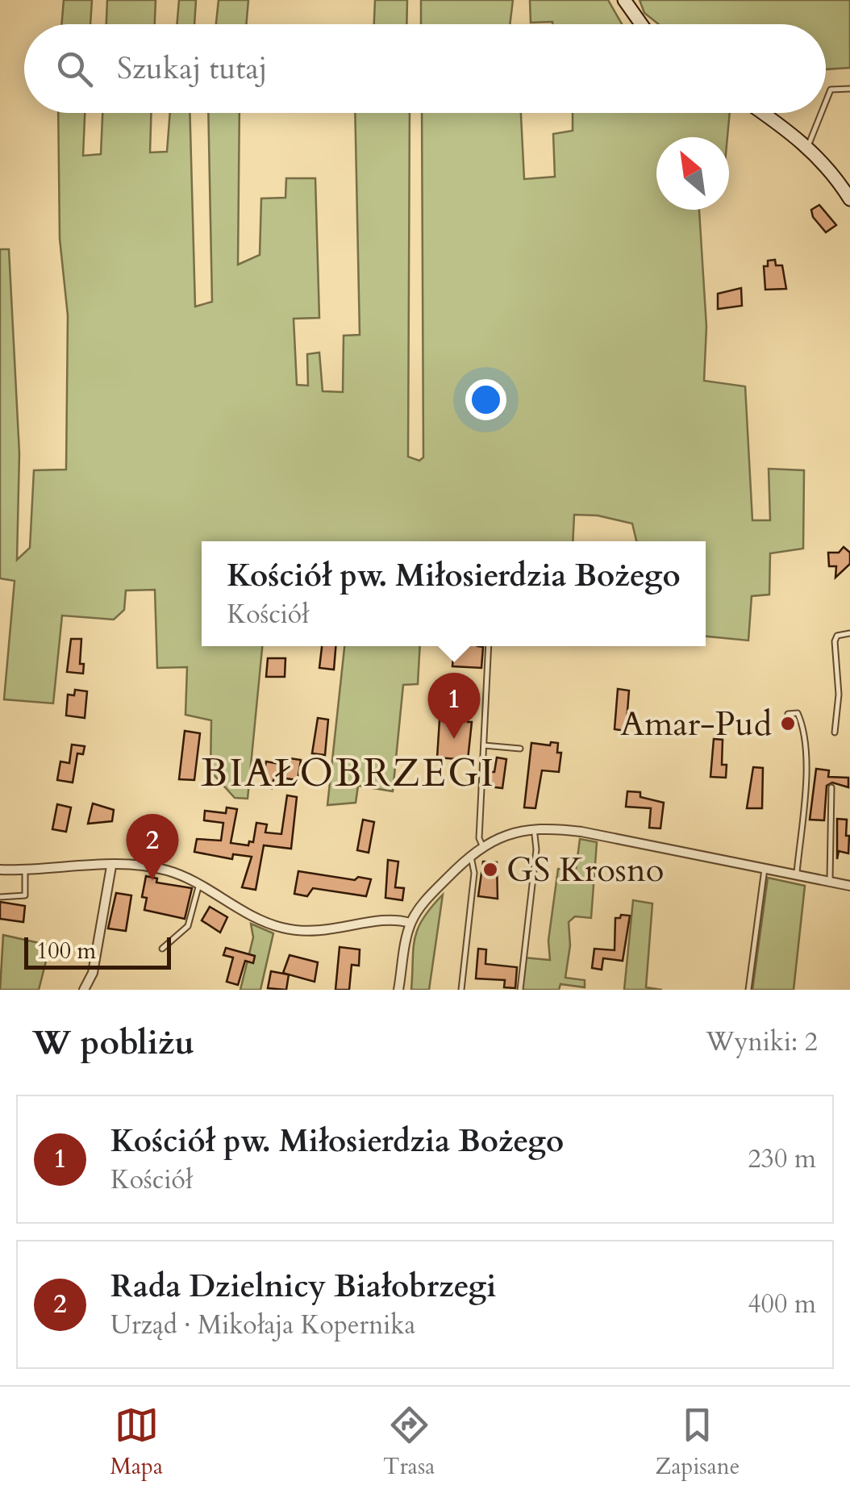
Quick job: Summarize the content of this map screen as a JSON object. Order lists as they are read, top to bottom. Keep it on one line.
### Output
{"districts":["BIAŁOBRZEGI"],"places":["Amar-Pud","GS Krosno"],"scale_bar":"100 m","north":"top left","page":{"search":"Szukaj tutaj","popup":["Kościół pw. Miłosierdzia Bożego","Kościół"],"pins":["1","2"],"scale":"100 m","heading":["W pobliżu","Wyniki: 2"],"list":[{"mark":"1","name":"Kościół pw. Miłosierdzia Bożego","note":"Kościół","value":"230 m"},{"mark":"2","name":"Rada Dzielnicy Białobrzegi","note":"Urząd · Mikołaja Kopernika","value":"400 m"}],"nav":["Mapa","Trasa","Zapisane"]}}
